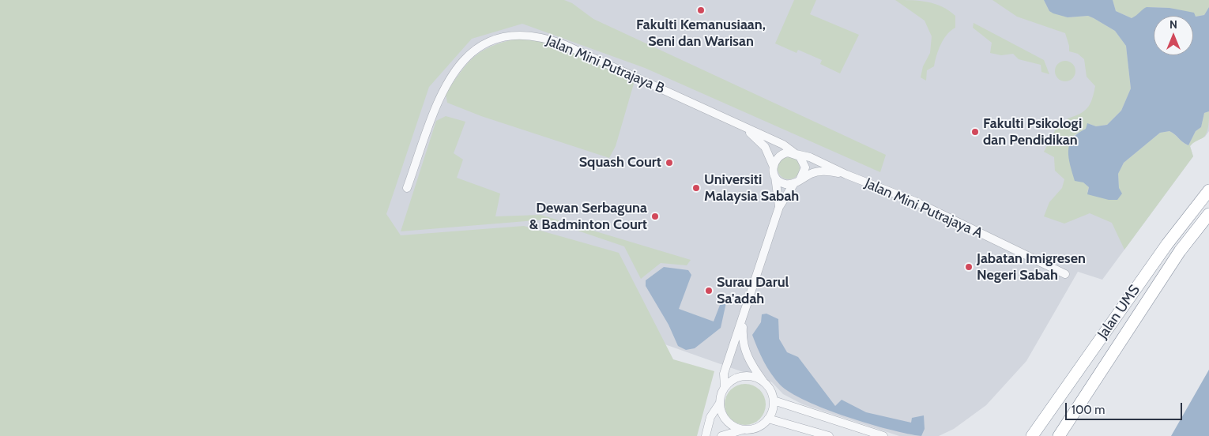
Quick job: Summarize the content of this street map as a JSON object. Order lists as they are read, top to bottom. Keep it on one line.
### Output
{"streets":{"highway":["Jalan UMS"],"street":["Jalan Mini Putrajaya B","Jalan Mini Putrajaya A"]},"places":["Fakulti Kemanusiaan, Seni dan Warisan","Fakulti Psikologi dan Pendidikan","Squash Court","Universiti Malaysia Sabah","Dewan Serbaguna & Badminton Court","Jabatan Imigresen Negeri Sabah","Surau Darul Sa'adah"],"scale_bar":"100 m","north":"top"}
